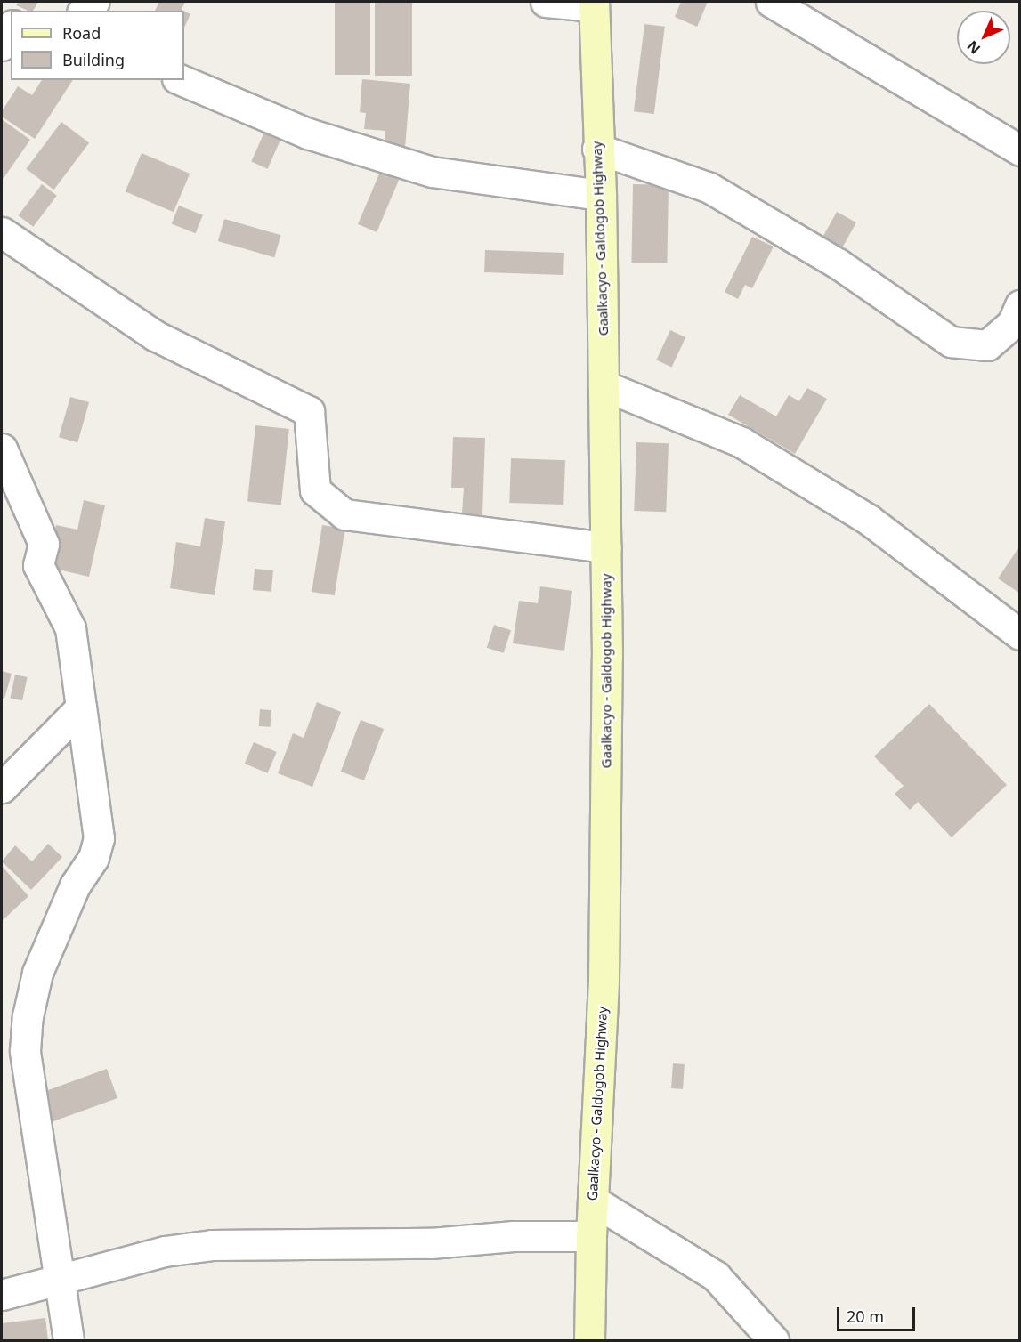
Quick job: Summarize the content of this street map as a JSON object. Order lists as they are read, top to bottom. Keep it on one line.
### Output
{"streets":{"street":["Gaalkacyo - Galdogob Highway"]},"legend":["Road","Building"],"scale_bar":"20 m","north":"bottom left"}
